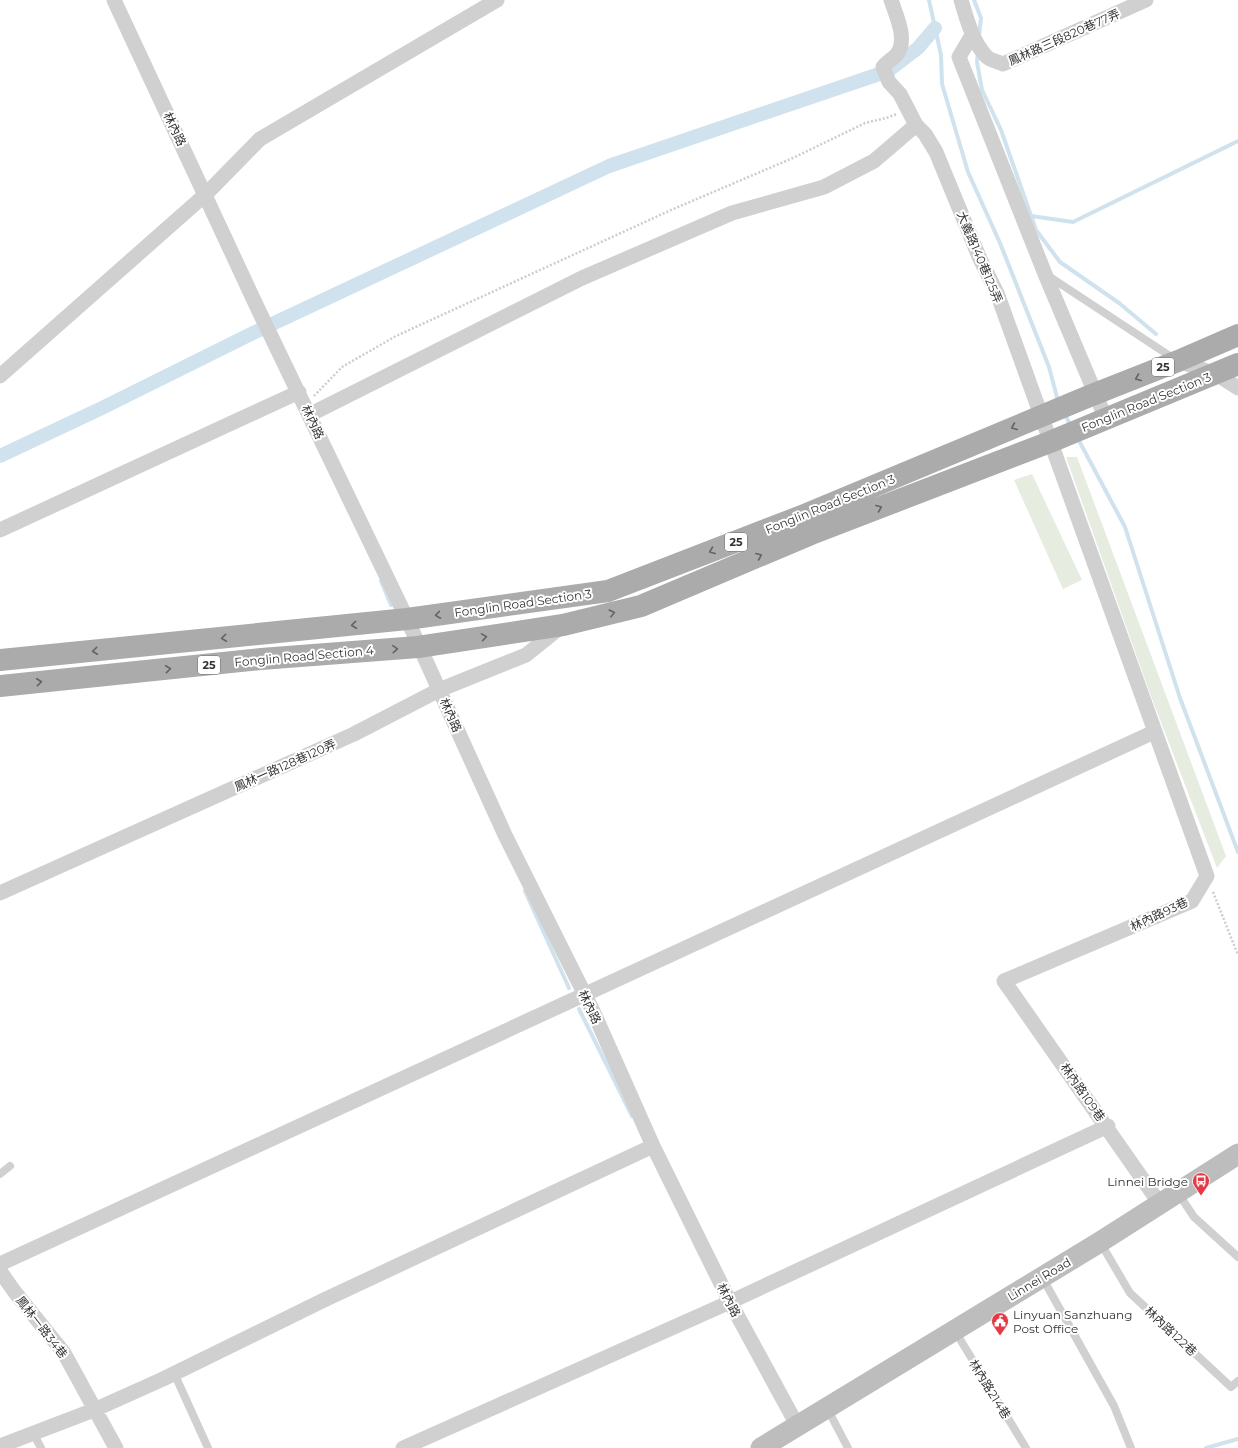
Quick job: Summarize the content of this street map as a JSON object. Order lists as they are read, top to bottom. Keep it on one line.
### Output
{"streets":{"main road":["25","Fonglin Road Section 3","Fonglin Road Section 4"],"street":["鳳林路三段820巷77弄","林內路","大義路140巷125弄","鳳林一路128巷120弄","林內路93巷","林內路109巷","Linnei Road","鳳林一路34巷"],"lane":["林內路122巷","林內路214巷"]},"crossings":[["林內路","25"],["林內路","Fonglin Road Section 3"],["林內路","Fonglin Road Section 4"],["林內路","鳳林一路128巷120弄"],["林內路","Linnei Road"],["大義路140巷125弄","Fonglin Road Section 3"],["25","Fonglin Road Section 3"],["Fonglin Road Section 3","Fonglin Road Section 4"],["Fonglin Road Section 3","鳳林一路128巷120弄"],["林內路93巷","林內路109巷"],["林內路109巷","Linnei Road"],["Linnei Road","林內路122巷"],["Linnei Road","林內路214巷"]],"places":{"bus stop":["Linnei Bridge"],"public building":["Linyuan Sanzhuang Post Office"]}}
